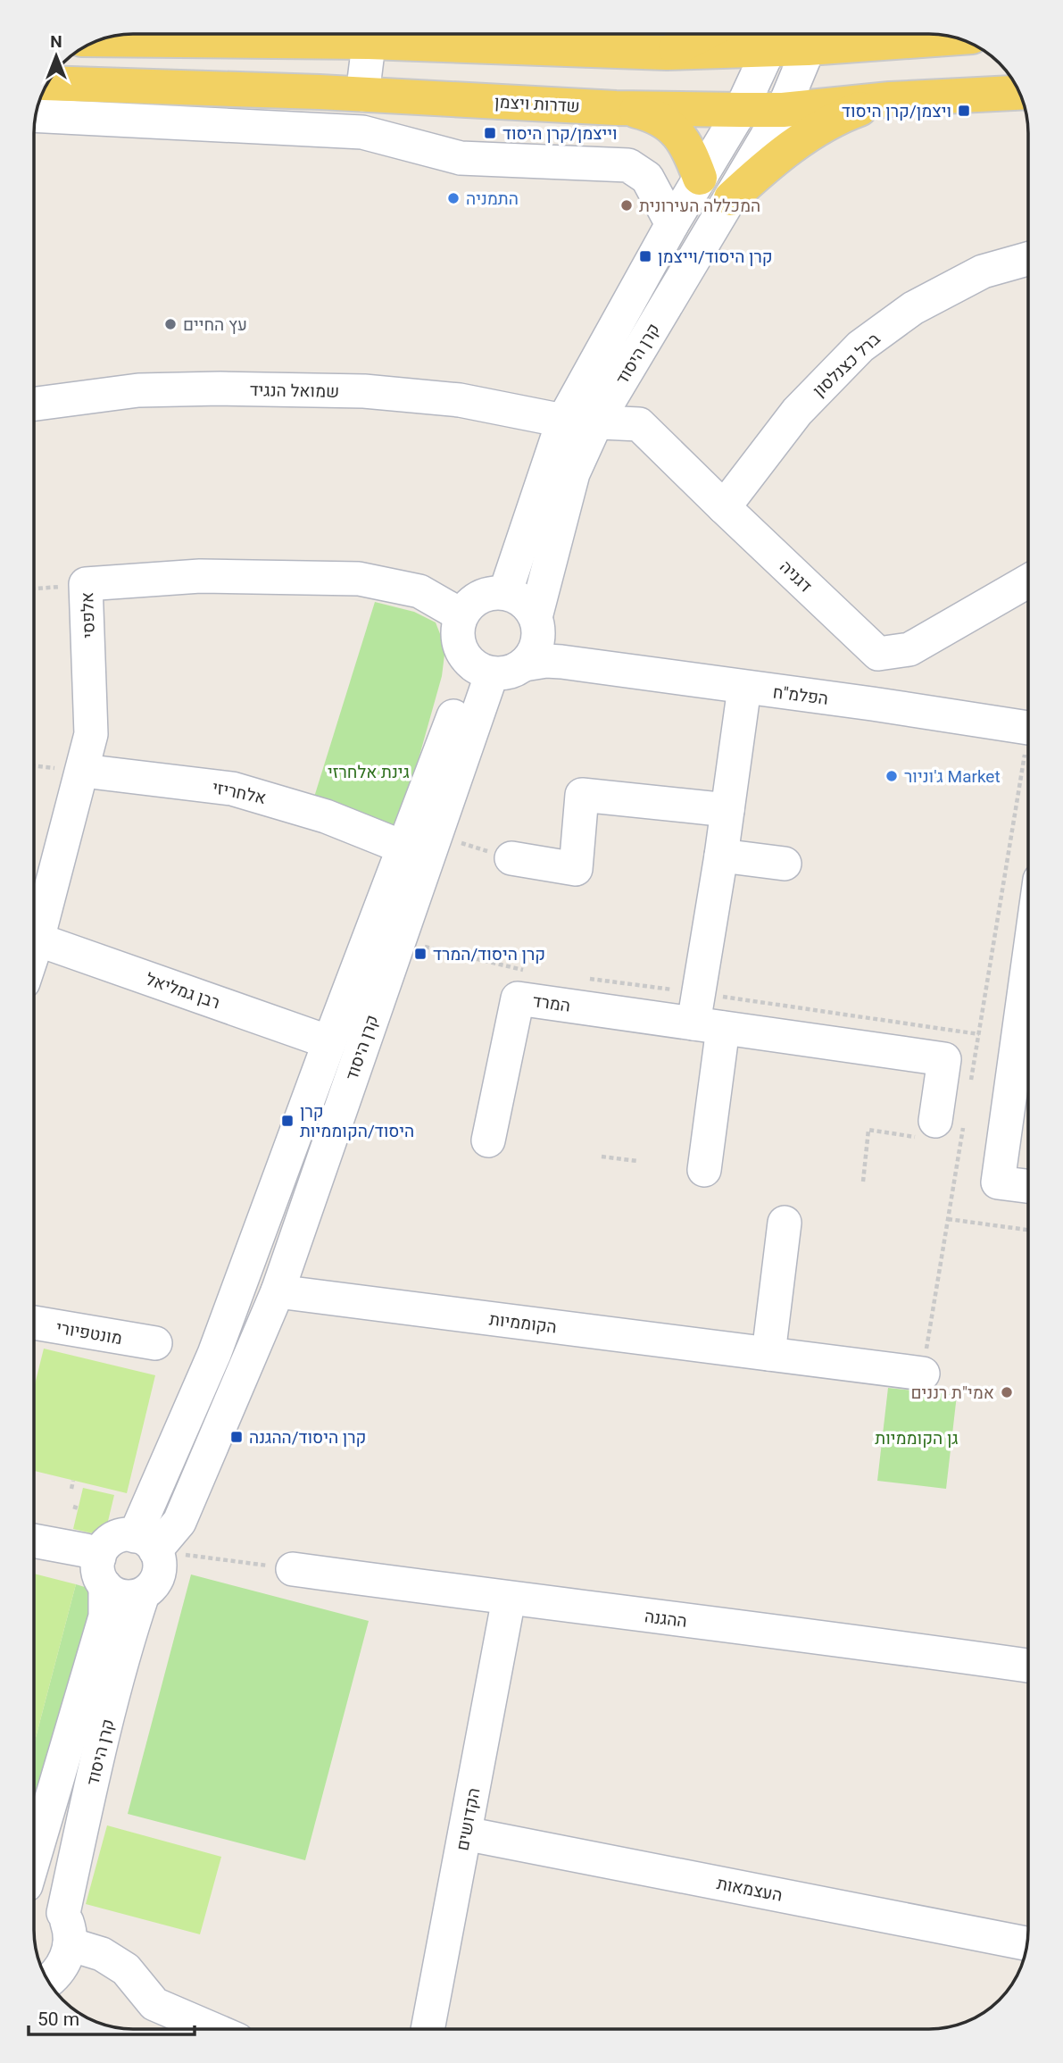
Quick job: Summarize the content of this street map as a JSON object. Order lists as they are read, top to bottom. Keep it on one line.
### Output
{"streets":{"main road":["שדרות ויצמן"],"street":["קרן היסוד","ברל כצנלסון","שמואל הנגיד","דגניה","אלפסי","הפלמ\"ח","אלחריזי","רבן גמליאל","המרד","הקוממיות","מונטפיורי","ההגנה","הקדושים","העצמאות"]},"crossings":[["שדרות ויצמן","קרן היסוד"],["קרן היסוד","שמואל הנגיד"],["קרן היסוד","דגניה"],["קרן היסוד","אלפסי"],["קרן היסוד","הפלמ\"ח"],["קרן היסוד","רבן גמליאל"],["קרן היסוד","הקוממיות"],["ברל כצנלסון","דגניה"],["שמואל הנגיד","דגניה"],["אלפסי","הפלמ\"ח"],["אלפסי","אלחריזי"],["אלפסי","רבן גמליאל"],["ההגנה","הקדושים"],["הקדושים","העצמאות"]],"parks":["גינת אלחרזי","גן הקוממיות"],"places":{"transit":["ויצמן/קרן היסוד","וייצמן/קרן היסוד","קרן היסוד/וייצמן","קרן היסוד/המרד","קרן היסוד/הקוממיות","קרן היסוד/ההגנה"],"other":["התמניה","המכללה העירונית","עץ החיים","ג'וניור Market","אמי\"ת רננים"]},"scale_bar":"50 m","north":"top"}
